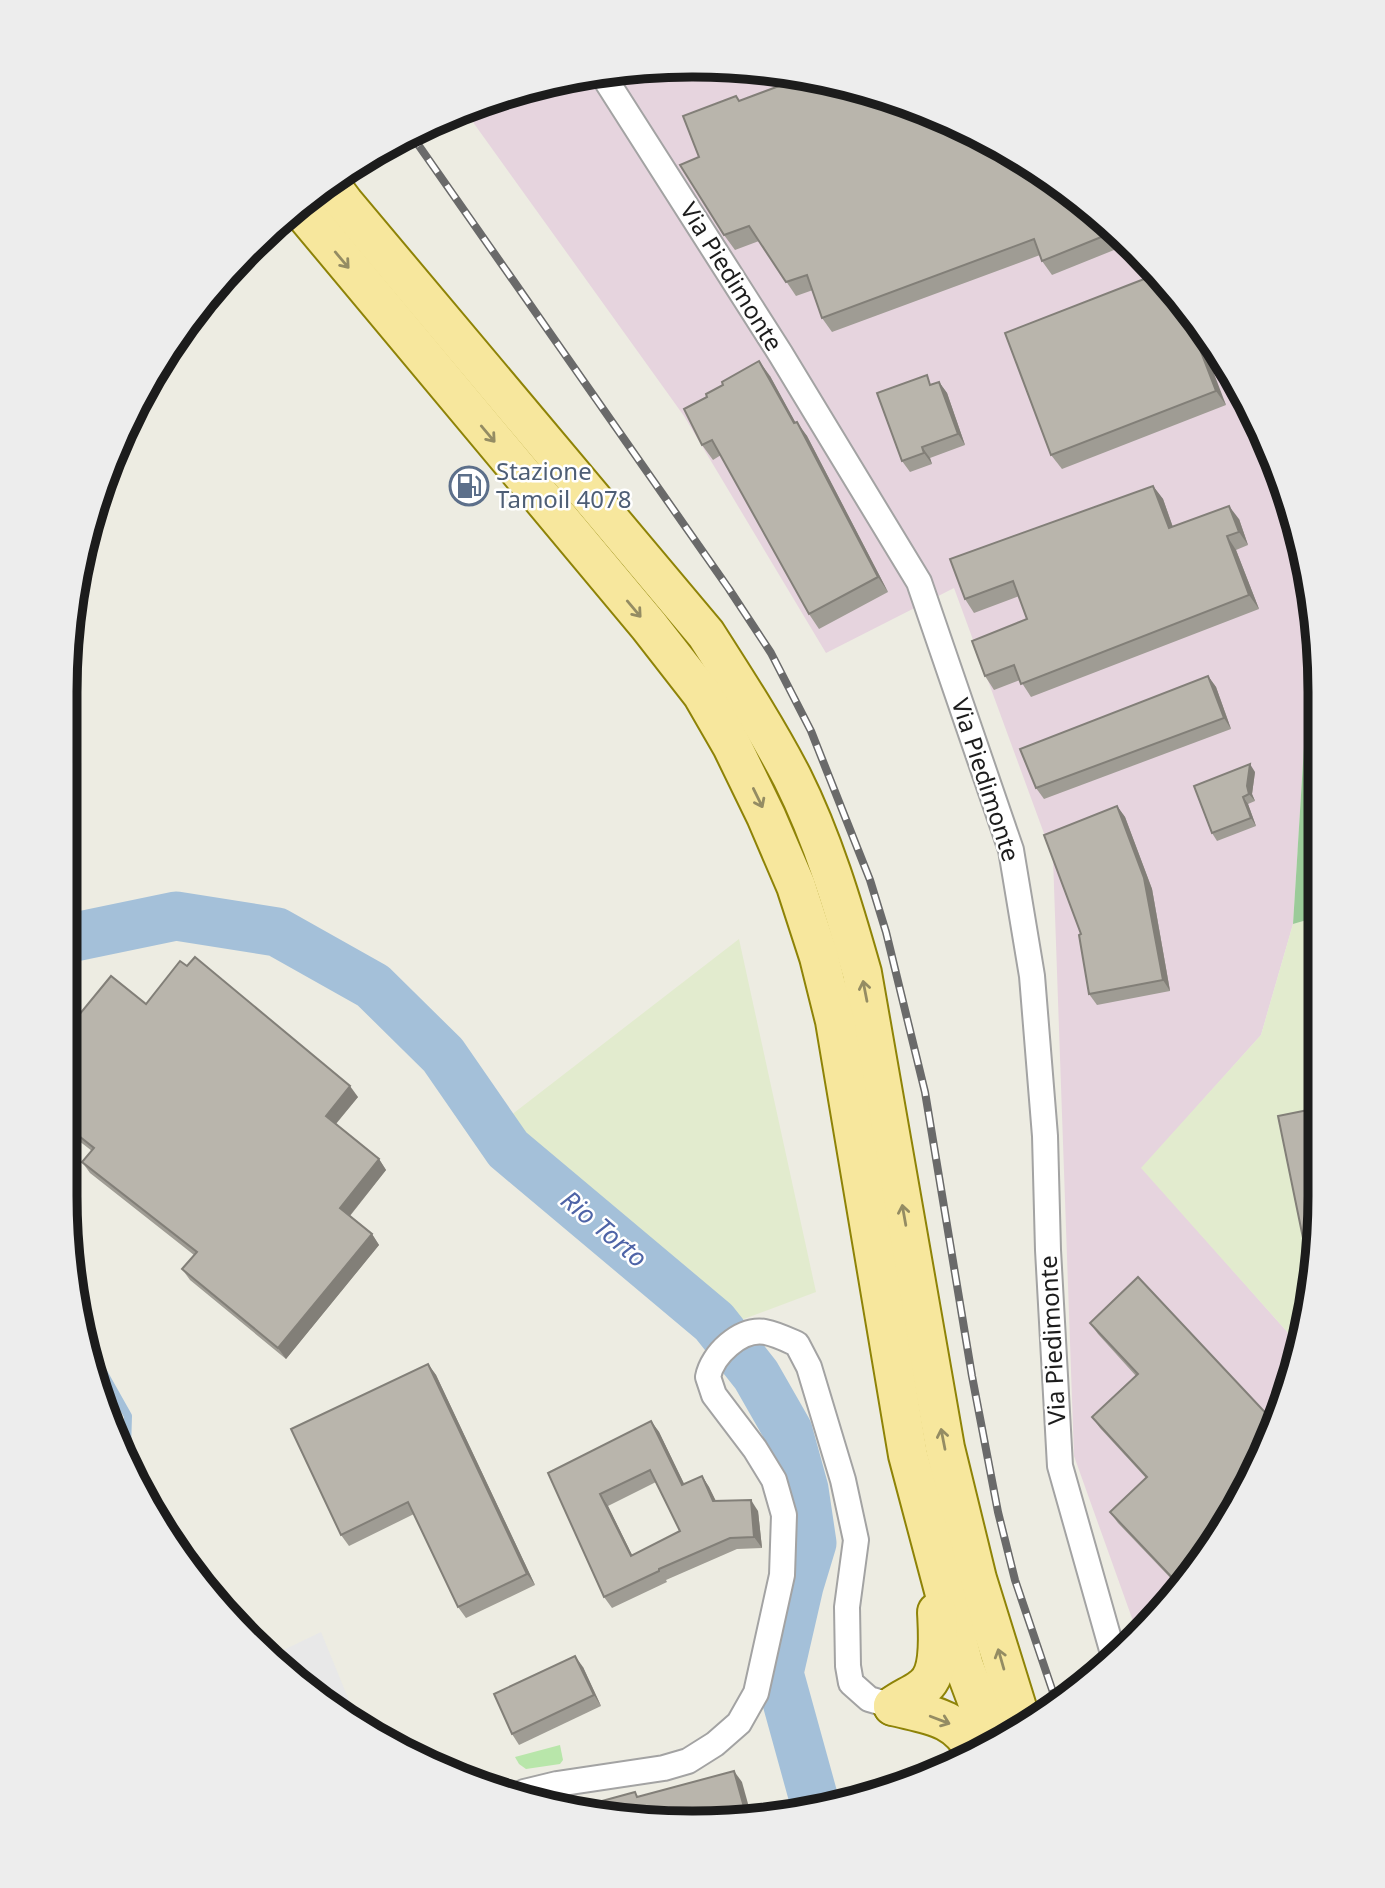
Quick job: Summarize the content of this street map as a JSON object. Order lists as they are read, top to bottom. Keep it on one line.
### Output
{"streets":{"street":["Via Piedimonte"]},"water":["Rio Torto"],"places":{"fuel station":["Stazione Tamoil 4078"]}}
